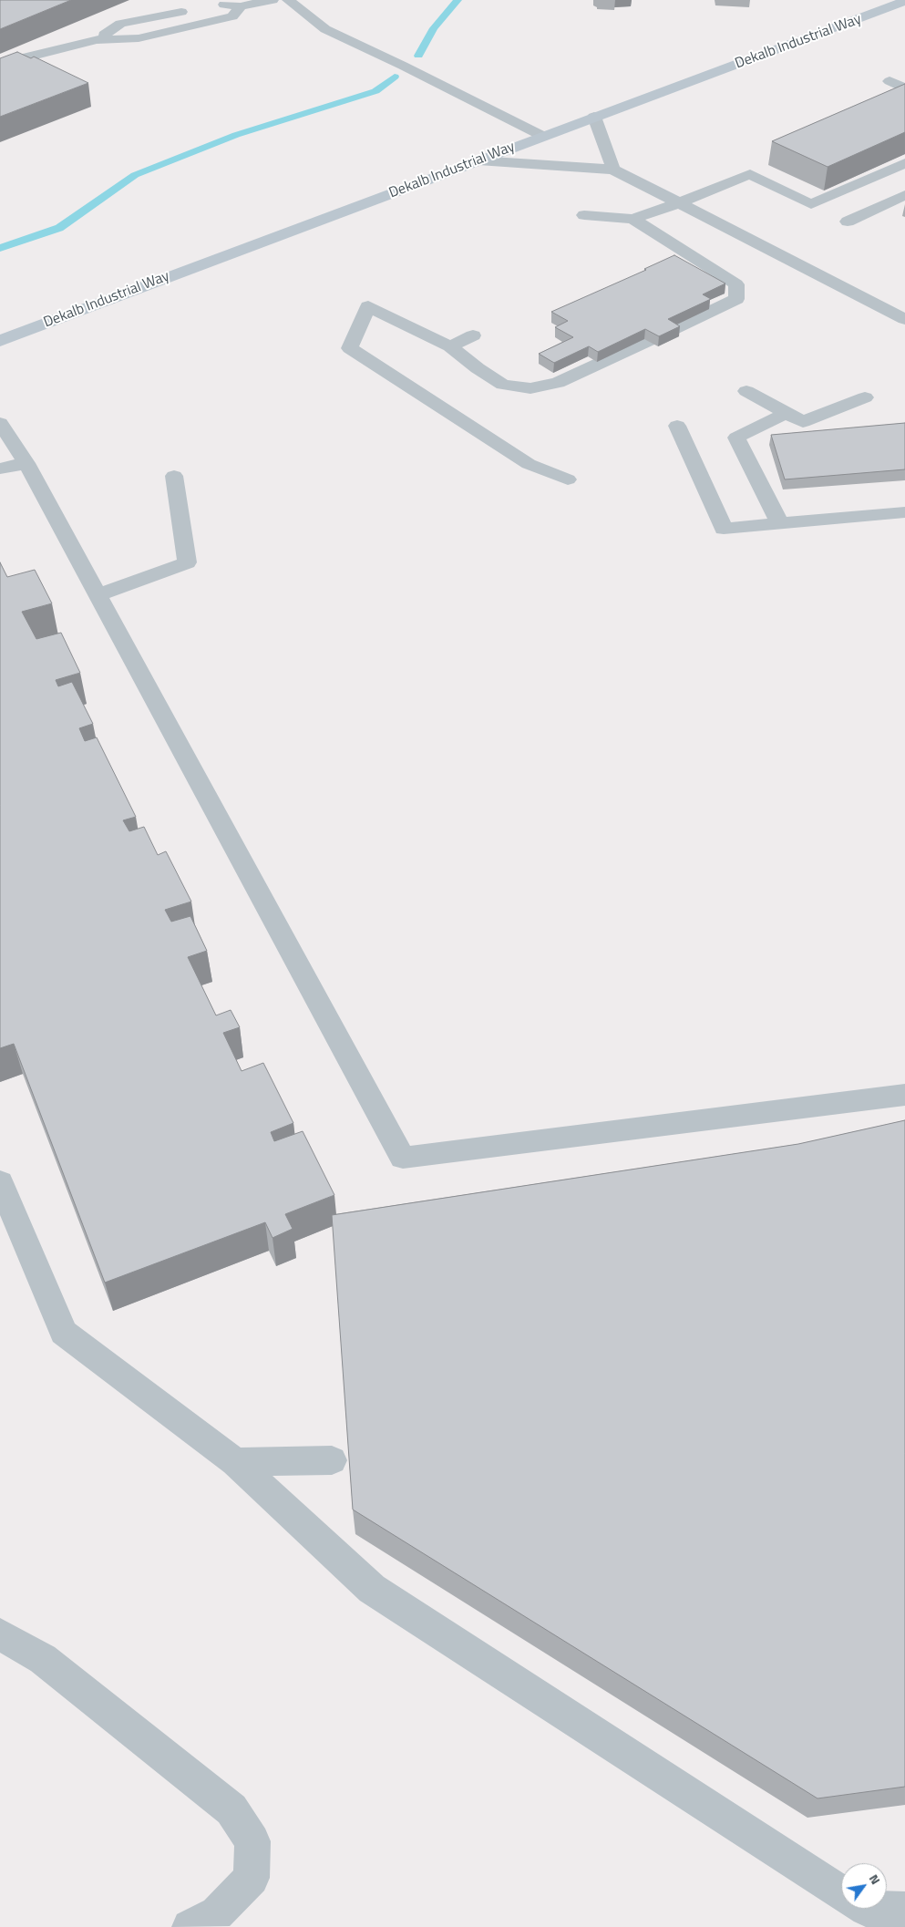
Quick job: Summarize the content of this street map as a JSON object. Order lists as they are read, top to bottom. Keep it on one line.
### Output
{"streets":{"main road":["Dekalb Industrial Way"]},"north":"top right"}
